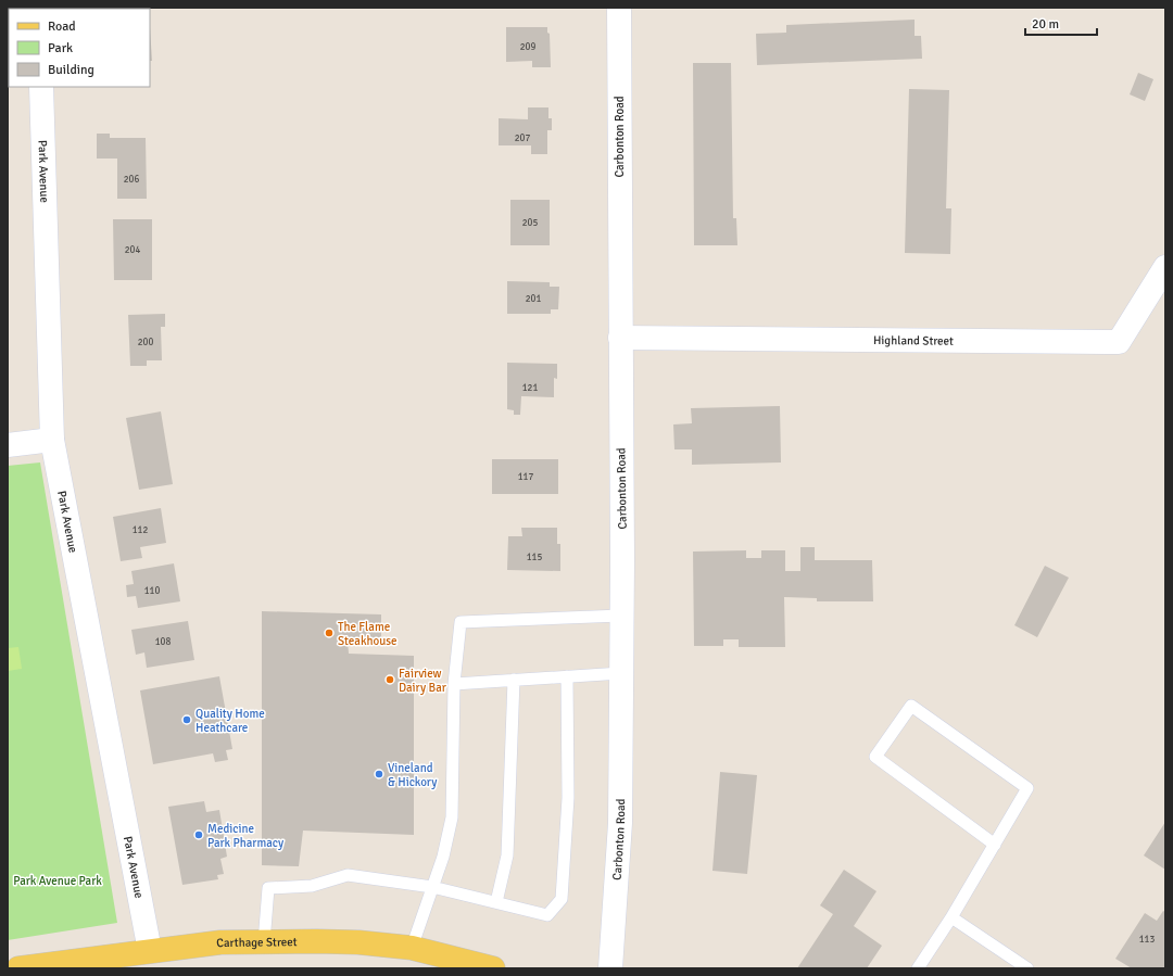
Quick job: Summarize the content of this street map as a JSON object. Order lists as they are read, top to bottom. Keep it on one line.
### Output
{"streets":{"main road":["Carthage Street"],"street":["Carbonton Road","Park Avenue","Highland Street"]},"crossings":[["Carbonton Road","Highland Street"],["Park Avenue","Carthage Street"]],"parks":["Park Avenue Park"],"places":["The Flame Steakhouse","Fairview Dairy Bar","Quality Home Heathcare","Vineland & Hickory","Medicine Park Pharmacy"],"house_numbers":["209","207","206","205","204","201","200","121","117","112","115","110","108","113"],"legend":["Road","Park","Building"],"scale_bar":"20 m"}
